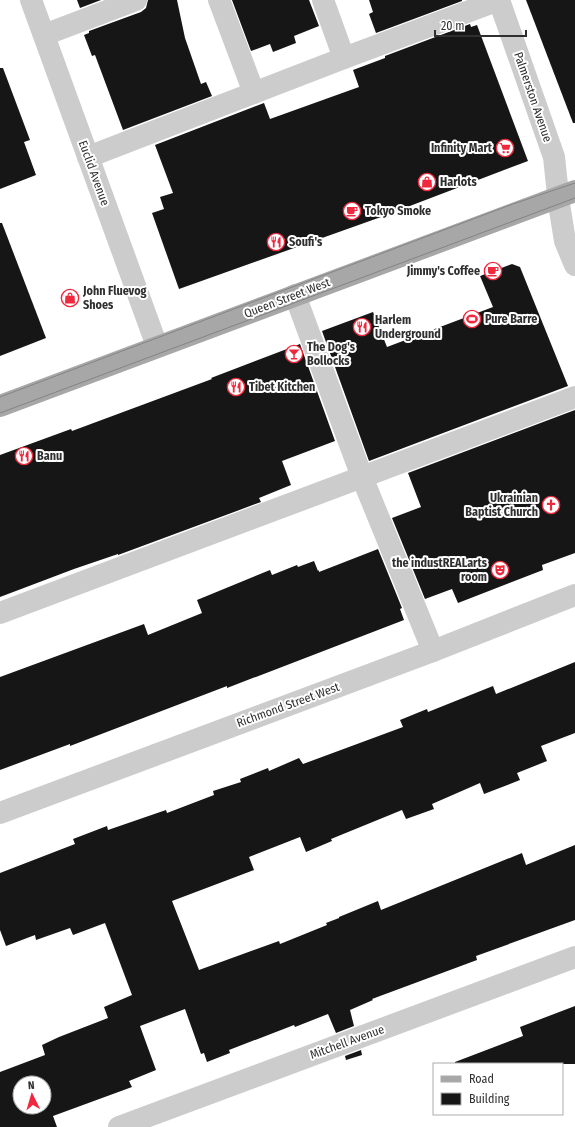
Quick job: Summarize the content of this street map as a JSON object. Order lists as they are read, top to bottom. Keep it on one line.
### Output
{"streets":{"main road":["Queen Street West"],"street":["Palmerston Avenue","Euclid Avenue","Richmond Street West","Mitchell Avenue"]},"crossings":[["Palmerston Avenue","Queen Street West"],["Euclid Avenue","Queen Street West"]],"places":{"supermarket":["Infinity Mart"],"shop":["Harlots","John Fluevog Shoes"],"cafe":["Tokyo Smoke","Jimmy's Coffee"],"restaurant":["Soufi's","Harlem Underground","Tibet Kitchen","Banu"],"sports":["Pure Barre"],"bar":["The Dog's Bollocks"],"church":["Ukrainian Baptist Church"],"theatre":["the industREALarts room"]},"legend":["Road","Building"],"scale_bar":"20 m","north":"top"}
